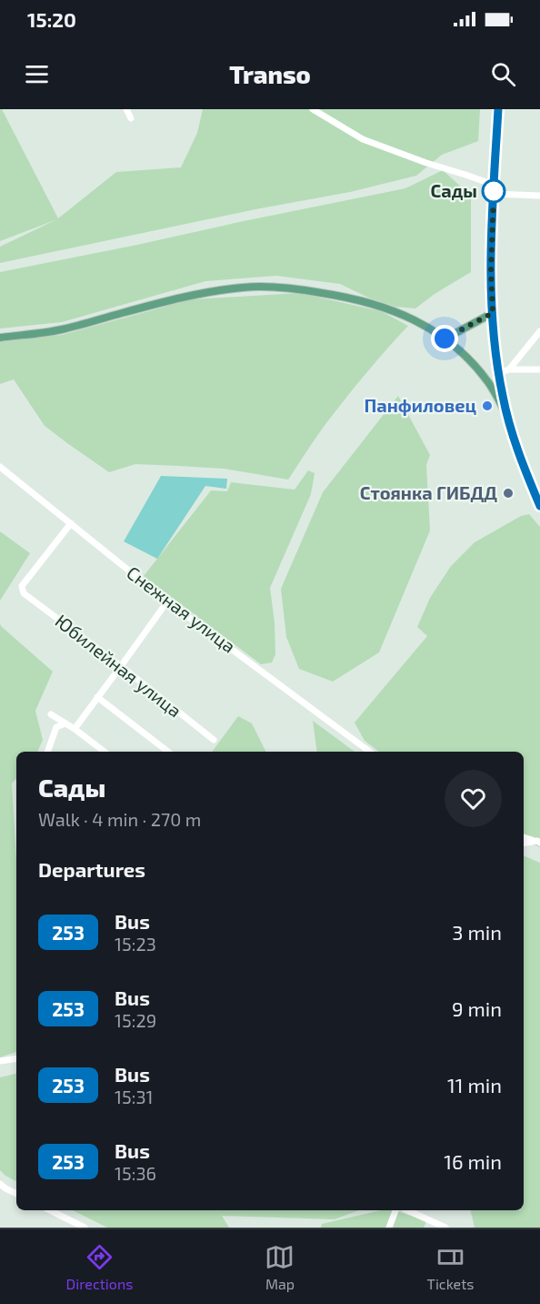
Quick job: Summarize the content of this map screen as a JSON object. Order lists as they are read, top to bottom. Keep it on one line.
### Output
{"streets":{"street":["Снежная улица","Юбилейная улица"]},"crossings":[["Снежная улица","Юбилейная улица"]],"places":["Сады","Панфиловец","Стоянка ГИБДД"],"lines":["bus line 253"],"page":{"status":"15:20","header":"Transo","heading":[["Сады","Walk · 4 min · 270 m"],"Departures"],"list":[{"mark":"253","name":"Bus","note":"15:23","value":"3 min"},{"mark":"253","name":"Bus","note":"15:29","value":"9 min"},{"mark":"253","name":"Bus","note":"15:31","value":"11 min"},{"mark":"253","name":"Bus","note":"15:36","value":"16 min"}],"tabs":["Directions","Map","Tickets"]}}
